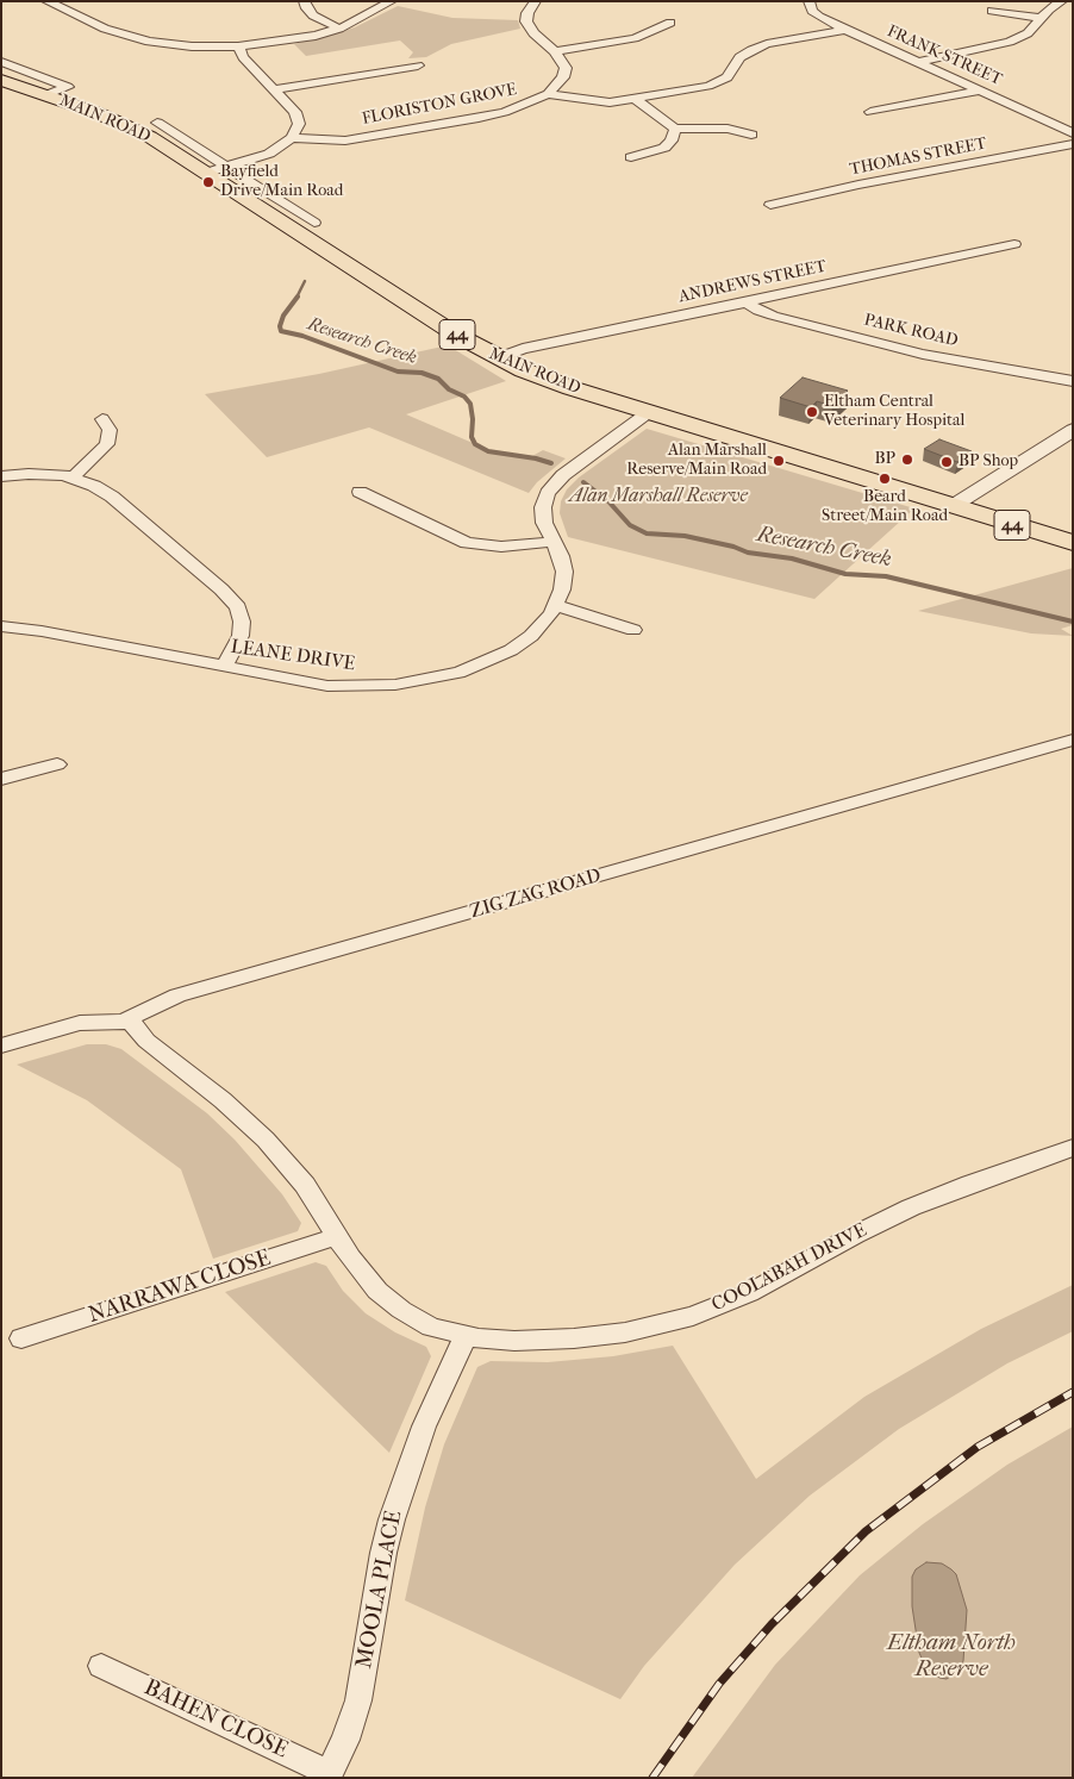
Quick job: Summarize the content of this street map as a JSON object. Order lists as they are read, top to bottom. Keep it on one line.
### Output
{"streets":{"main road":["MAIN ROAD","44"],"street":["FRANK STREET","FLORISTON GROVE","THOMAS STREET","ANDREWS STREET","PARK ROAD","LEANE DRIVE","ZIG ZAG ROAD","COOLABAH DRIVE","NARRAWA CLOSE","MOOLA PLACE","BAHEN CLOSE"]},"crossings":[["MAIN ROAD","ANDREWS STREET"],["MAIN ROAD","LEANE DRIVE"],["ANDREWS STREET","PARK ROAD"],["ZIG ZAG ROAD","COOLABAH DRIVE"],["COOLABAH DRIVE","NARRAWA CLOSE"],["COOLABAH DRIVE","MOOLA PLACE"],["MOOLA PLACE","BAHEN CLOSE"]],"water":["Research Creek"],"parks":["Alan Marshall Reserve","Eltham North Reserve"],"places":["Bayfield Drive/Main Road","Eltham Central Veterinary Hospital","BP","Alan Marshall Reserve/Main Road","BP Shop","Beard Street/Main Road"]}
